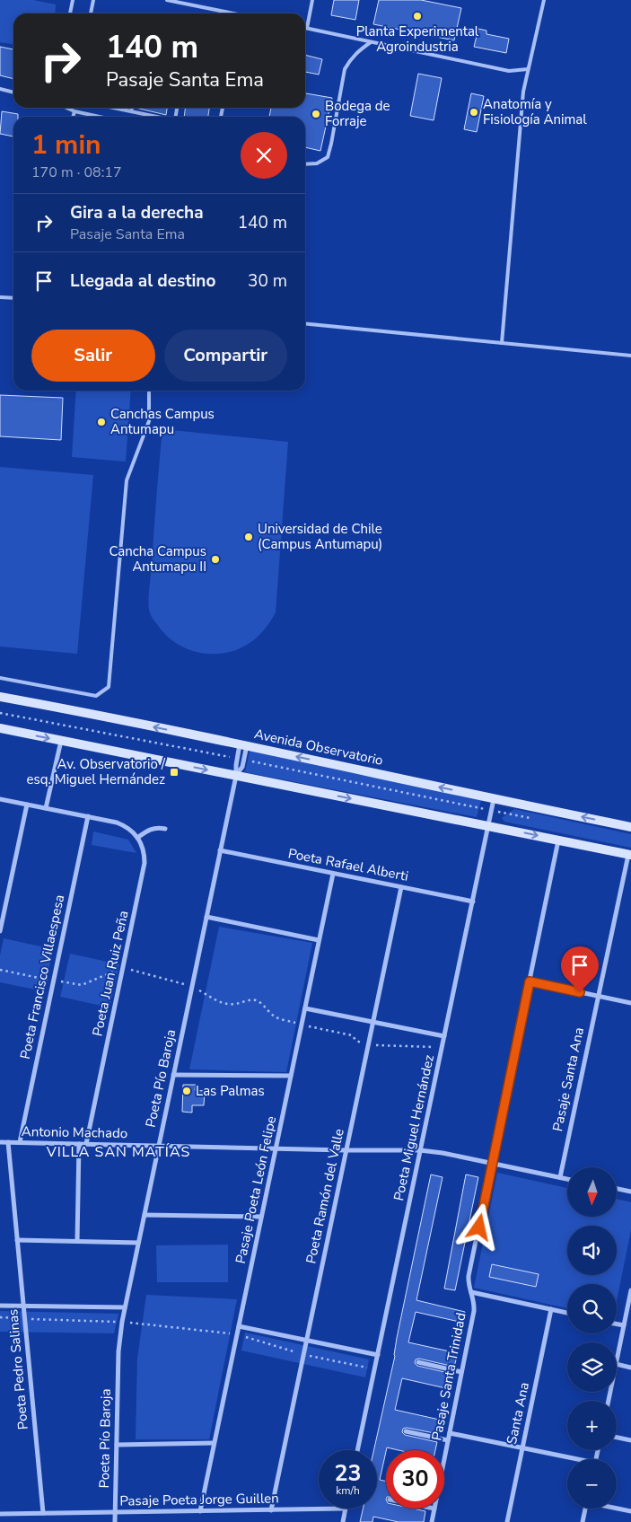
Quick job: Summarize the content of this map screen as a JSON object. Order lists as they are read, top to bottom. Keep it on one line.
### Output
{"streets":{"main road":["Avenida Observatorio"],"street":["Poeta Rafael Alberti","Poeta Juan Ruiz Peña","Poeta Francisco Villaespesa","Poeta Pío Baroja","Pasaje Santa Ana","Poeta Miguel Hernández","Antonio Machado","Pasaje Poeta León Felipe","Poeta Ramón del Valle","Poeta Pedro Salinas","Pasaje Santa Trinidad","Santa Ana","Pasaje Poeta Jorge Guillen"]},"crossings":[["Avenida Observatorio","Poeta Pío Baroja"],["Avenida Observatorio","Poeta Miguel Hernández"],["Poeta Rafael Alberti","Poeta Pío Baroja"],["Poeta Rafael Alberti","Poeta Miguel Hernández"],["Poeta Rafael Alberti","Pasaje Poeta León Felipe"],["Poeta Rafael Alberti","Poeta Ramón del Valle"],["Poeta Juan Ruiz Peña","Antonio Machado"],["Poeta Francisco Villaespesa","Antonio Machado"],["Poeta Pío Baroja","Antonio Machado"],["Poeta Pío Baroja","Pasaje Poeta Jorge Guillen"],["Pasaje Santa Ana","Antonio Machado"],["Poeta Miguel Hernández","Antonio Machado"],["Antonio Machado","Pasaje Poeta León Felipe"],["Antonio Machado","Poeta Ramón del Valle"],["Antonio Machado","Poeta Pedro Salinas"],["Antonio Machado","Pasaje Santa Trinidad"],["Pasaje Poeta León Felipe","Pasaje Poeta Jorge Guillen"],["Poeta Ramón del Valle","Pasaje Poeta Jorge Guillen"],["Poeta Pedro Salinas","Pasaje Poeta Jorge Guillen"]],"districts":["VILLA SAN MATÍAS"],"places":{"other":["Planta Experimental Agroindustria","Anatomía y Fisiología Animal","Bodega de Forraje","Canchas Campus Antumapu","Universidad de Chile (Campus Antumapu)","Cancha Campus Antumapu II","Las Palmas"],"transit":["Av. Observatorio / esq. Miguel Hernández"]},"north":"bottom","page":{"turn":["140 m","Pasaje Santa Ema"],"heading":["1 min","170 m · 08:17"],"list":[{"name":"Gira a la derecha","note":"Pasaje Santa Ema","value":"140 m"},{"name":"Llegada al destino","value":"30 m"}],"buttons":["Salir","Compartir"],"map_buttons":["+","−"],"speed":"23 km/h","limit":"30"}}
